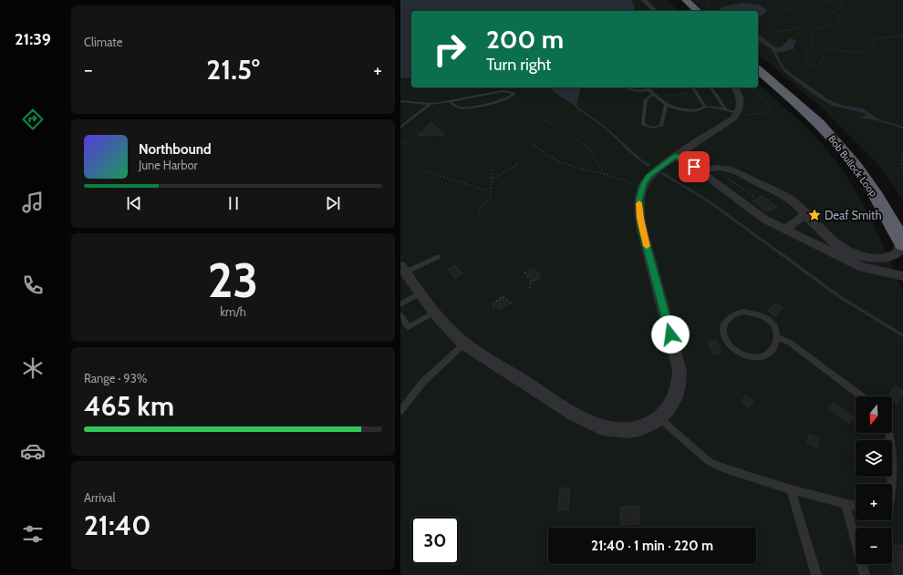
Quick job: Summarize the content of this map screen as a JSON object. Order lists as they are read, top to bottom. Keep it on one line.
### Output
{"streets":{"highway":["Bob Bullock Loop"]},"places":{"place":["Deaf Smith"]},"north":"bottom","page":{"tabs":"21:39","tile":["Climate",["23","km/h"],["Range · 93%","465 km"],["Arrival","21:40"]],"turn":["200 m","Turn right"],"heat":["−","21.5°","+"],"song":["Northbound","June Harbor"],"map_buttons":["+","−"],"limit":"30","trip":"21:40 · 1 min · 220 m"}}
